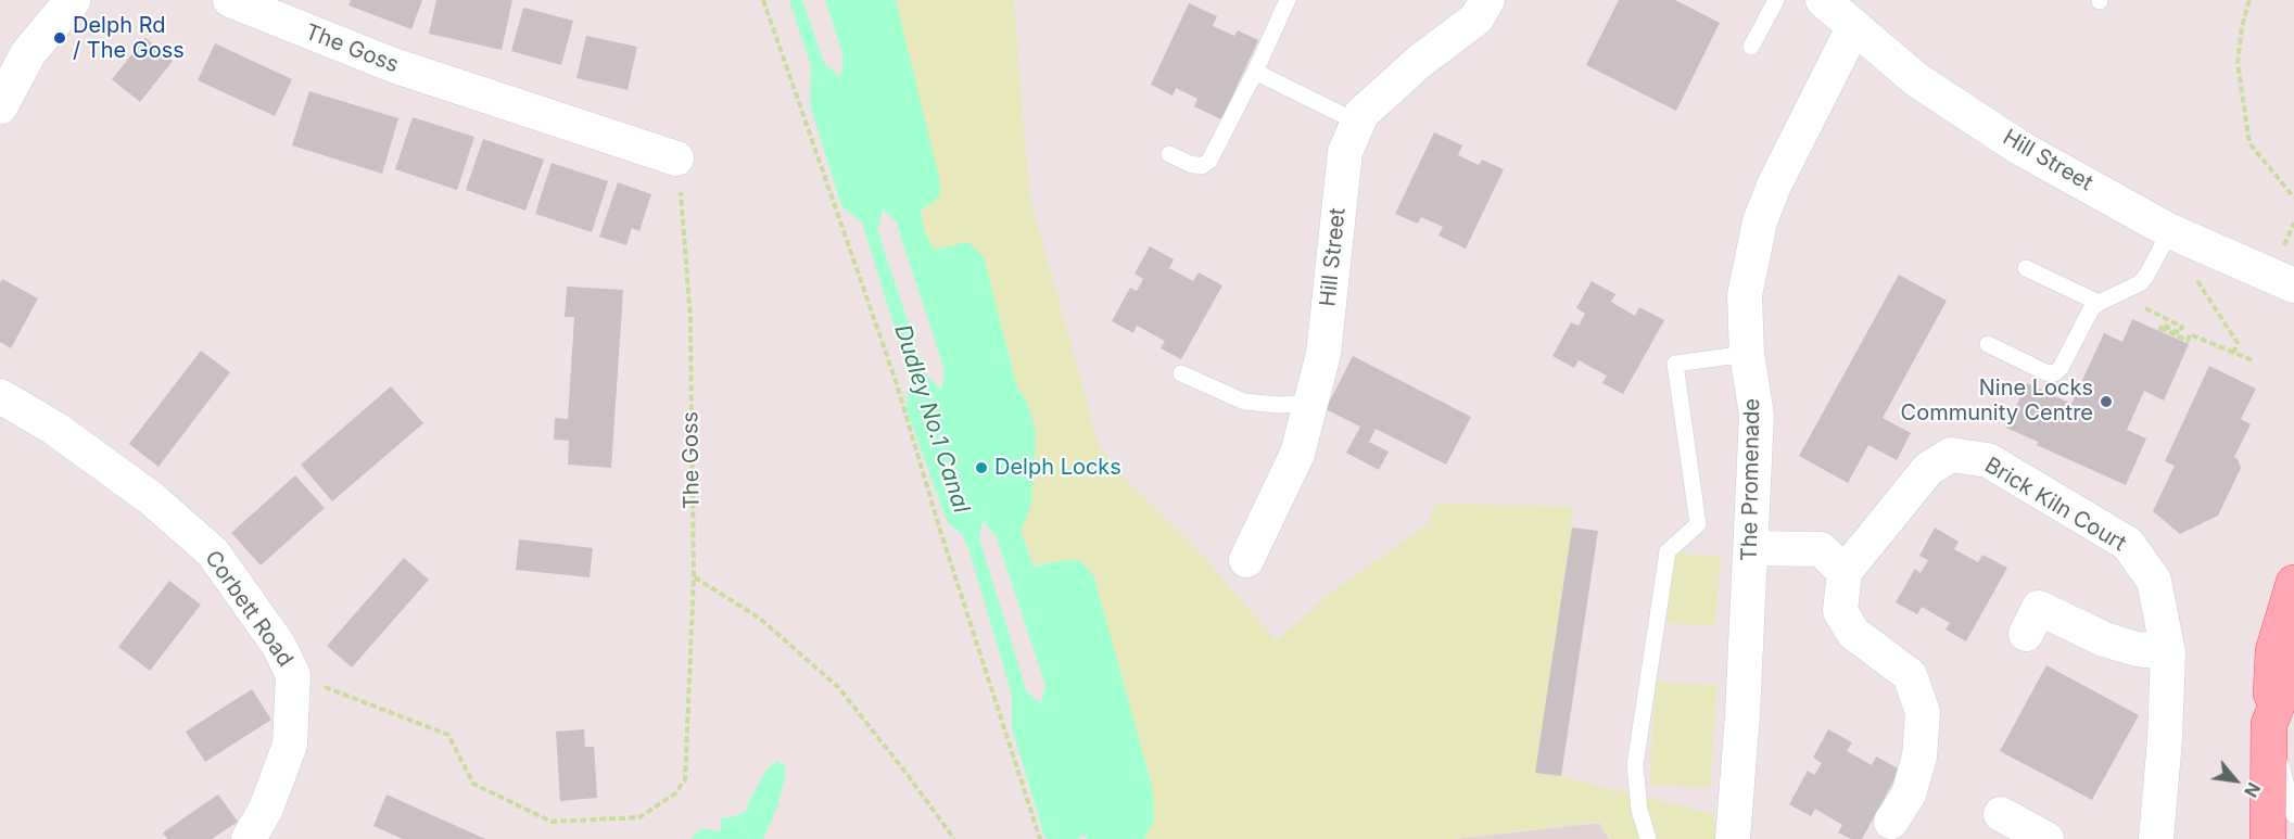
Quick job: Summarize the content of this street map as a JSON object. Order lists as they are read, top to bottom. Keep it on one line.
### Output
{"streets":{"street":["The Goss","Hill Street","The Promenade","Brick Kiln Court","Corbett Road"]},"crossings":[["The Goss","Corbett Road"],["Hill Street","The Promenade"]],"water":["Dudley No.1 Canal"],"places":["Delph Rd / The Goss","Nine Locks Community Centre","Delph Locks"],"north":"bottom right"}
